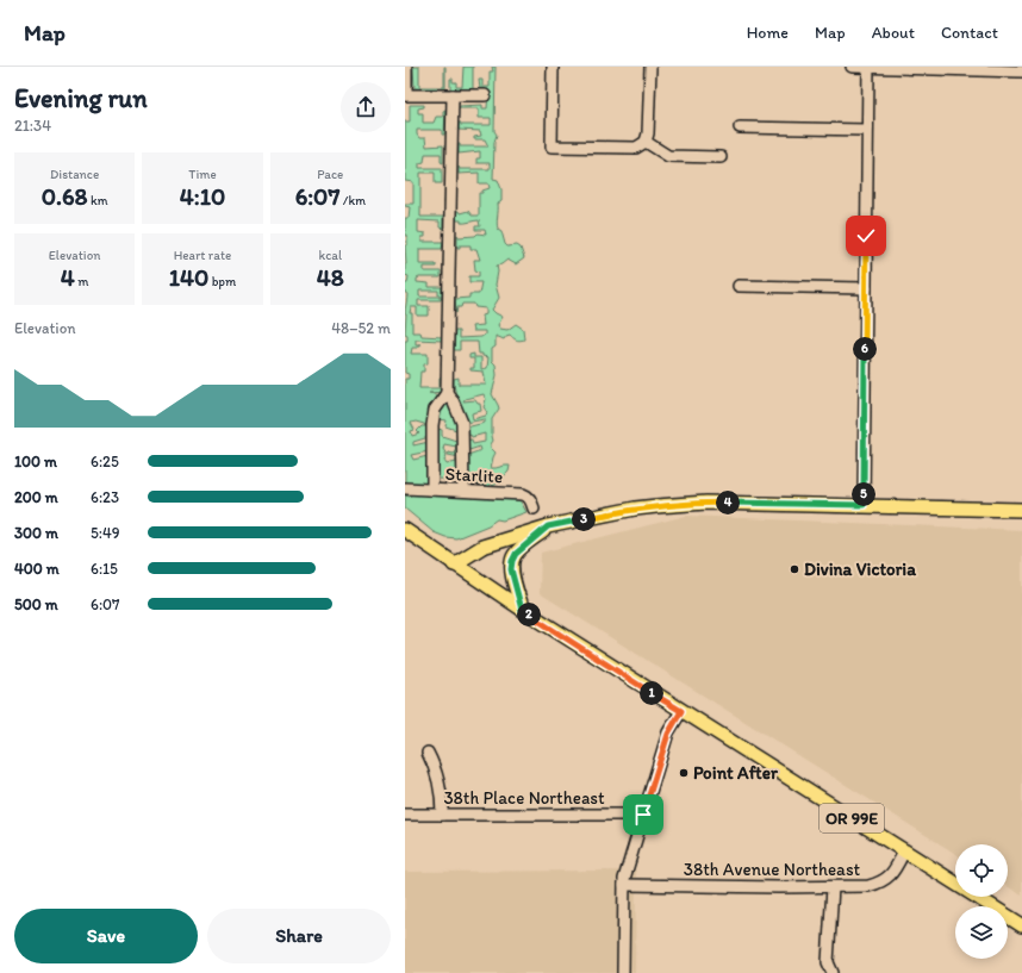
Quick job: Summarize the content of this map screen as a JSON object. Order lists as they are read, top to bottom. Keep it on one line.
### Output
{"streets":{"main road":["OR 99E"],"street":["Starlite","38th Place Northeast","38th Avenue Northeast"]},"crossings":[["OR 99E","38th Avenue Northeast"]],"places":["Divina Victoria","Point After"],"page":{"header":"Map","nav":["Home","Map","About","Contact"],"heading":["Evening run","21:34"],"stats":[["Distance","0.68 km"],["Time","4:10"],["Pace","6:07 /km"],["Elevation","4 m"],["Heart rate","140 bpm"],["kcal","48"]],"chart":["Elevation","48–52 m"],"pins":["6","5","4","3","2","1"],"list":[{"name":"100 m","note":"6:25"},{"name":"200 m","note":"6:23"},{"name":"300 m","note":"5:49"},{"name":"400 m","note":"6:15"},{"name":"500 m","note":"6:07"}],"buttons":["Save","Share"]}}
